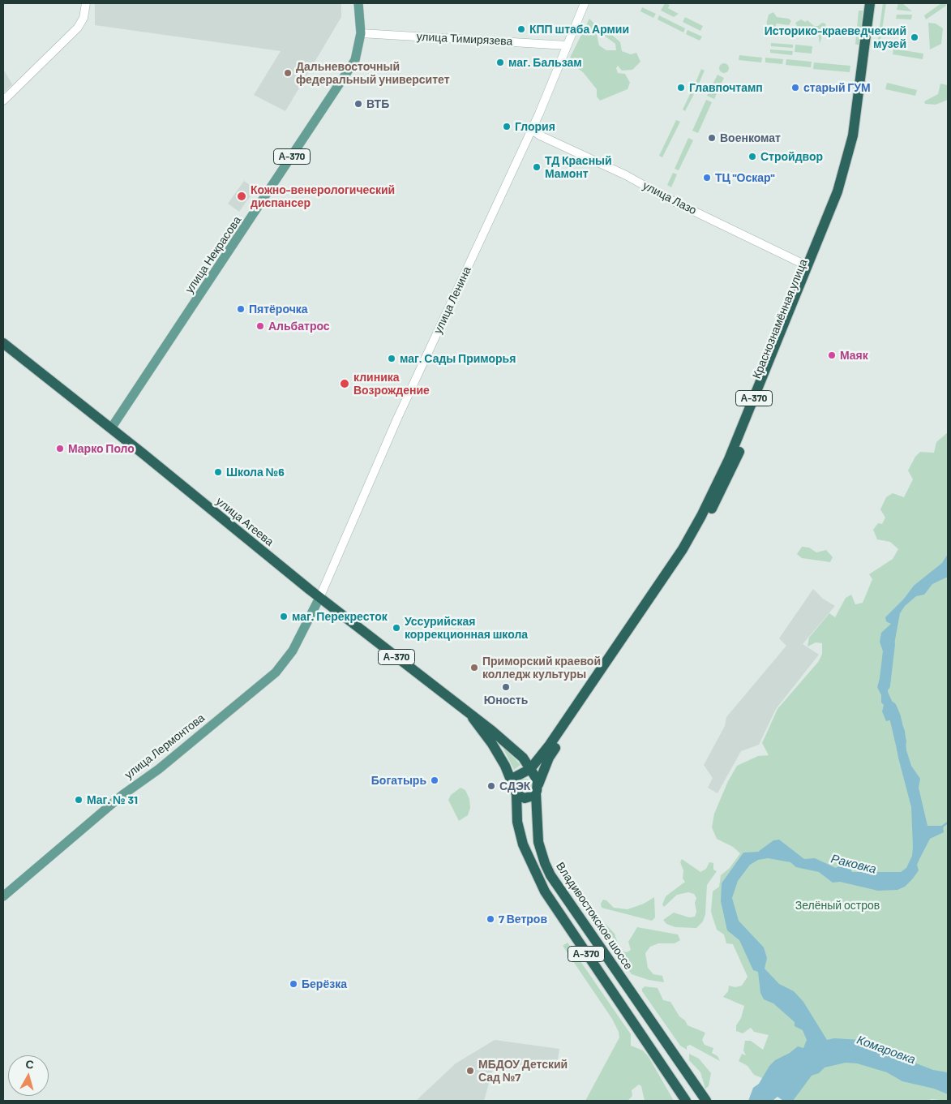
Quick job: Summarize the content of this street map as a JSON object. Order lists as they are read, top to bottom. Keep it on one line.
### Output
{"streets":{"highway":["А-370","Краснознамённая улица","улица Агеева","Владивостокское шоссе"],"main road":["улица Тимирязева","улица Лазо","улица Некрасова","улица Ленина","улица Лермонтова"]},"crossings":[["улица Тимирязева","улица Некрасова"],["улица Тимирязева","улица Ленина"],["А-370","Краснознамённая улица"],["А-370","улица Агеева"],["А-370","Владивостокское шоссе"],["улица Лазо","улица Ленина"],["улица Лазо","Краснознамённая улица"],["улица Некрасова","улица Агеева"],["улица Ленина","улица Агеева"],["улица Ленина","улица Лермонтова"],["Краснознамённая улица","улица Агеева"],["Краснознамённая улица","Владивостокское шоссе"],["улица Агеева","улица Лермонтова"]],"water":["Раковка","Комаровка"],"parks":["Зелёный остров"],"places":["КПП штаба Армии","Историко-краеведческий музей","маг. Бальзам","Дальневосточный федеральный университет","Главпочтамп","старый ГУМ","ВТБ","Глория","Военкомат","Стройдвор","ТД Красный Мамонт","ТЦ \"Оскар\"","Кожно-венерологический диспансер","Пятёрочка","Альбатрос","Маяк","маг. Сады Приморья","клиника Возрождение","Марко Поло","Школа №6","маг. Перекресток","Уссурийская коррекционная школа","Приморский краевой колледж культуры","Юность","Богатырь","СДЭК","Маг. № 31","7 Ветров","Берёзка","МБДОУ Детский Сад №7"],"north":"top"}
